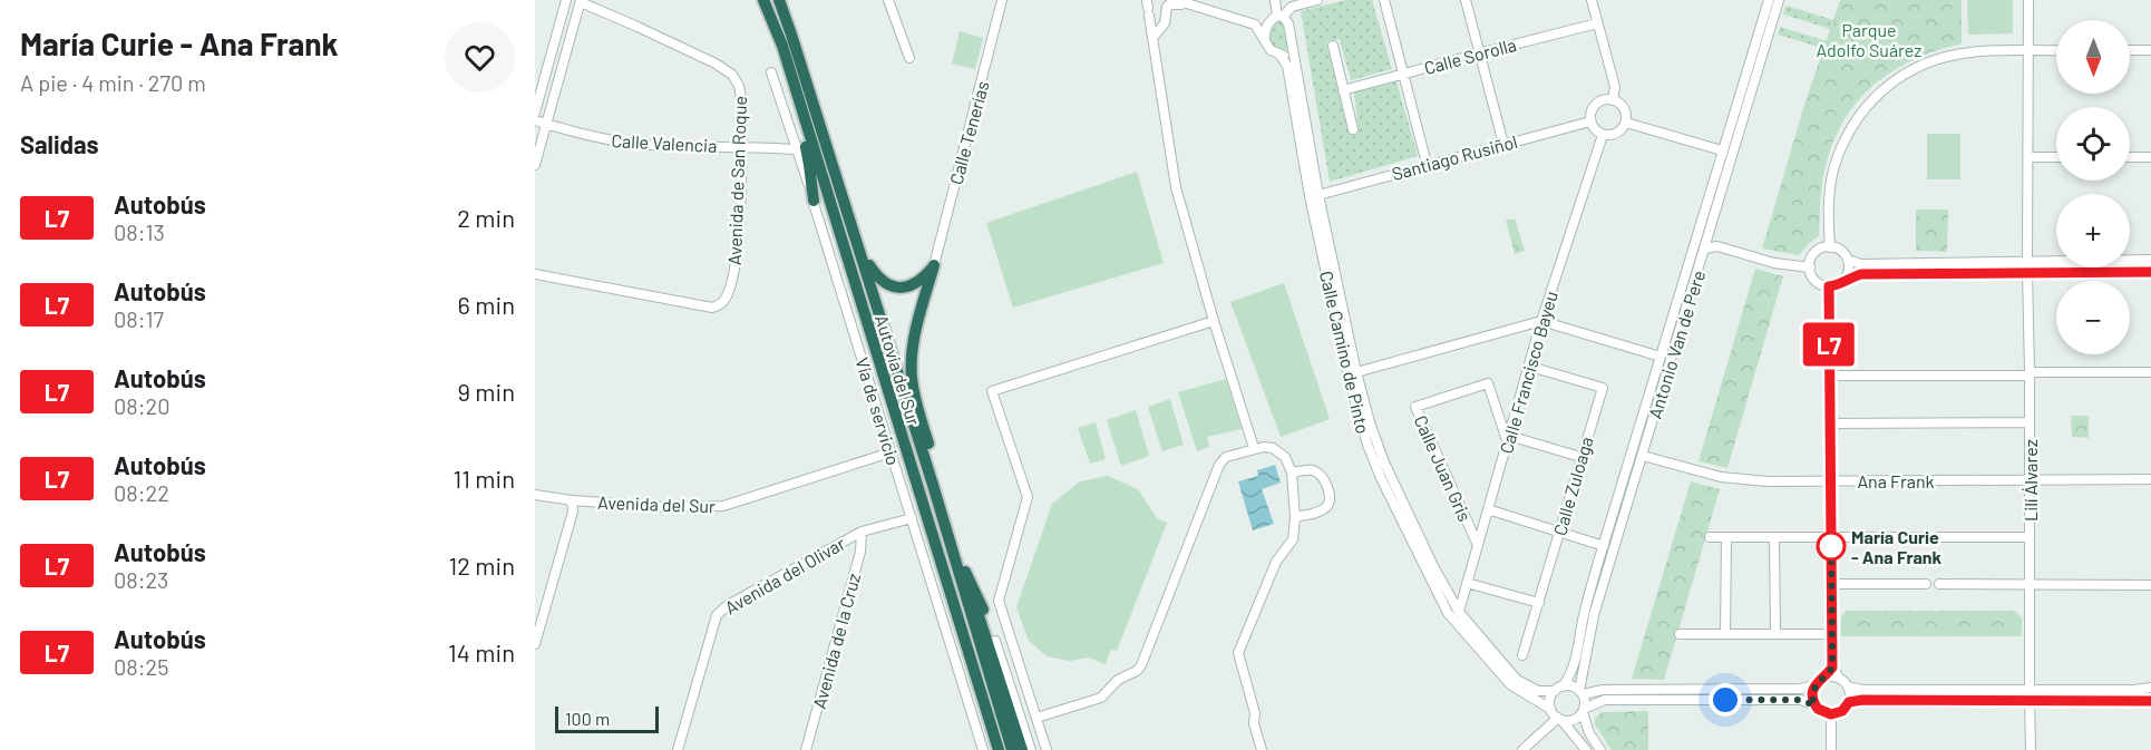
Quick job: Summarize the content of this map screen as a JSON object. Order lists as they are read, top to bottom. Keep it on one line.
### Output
{"streets":{"highway":["Autovía del Sur"],"street":["Calle Sorolla","Calle Tenerías","Calle Valencia","Santiago Rusiñol","Avenida de San Roque","Antonio Van de Pere","Calle Camino de Pinto","Calle Francisco Bayeu","Vía de servicio","Calle Juan Gris","Ana Frank","Lilí Álvarez","Calle Zuloaga","Avenida del Sur","Avenida del Olivar","Avenida de la Cruz"]},"crossings":[["Calle Valencia","Avenida de San Roque"],["Calle Valencia","Vía de servicio"],["Santiago Rusiñol","Calle Camino de Pinto"],["Santiago Rusiñol","Calle Francisco Bayeu"],["Antonio Van de Pere","Calle Camino de Pinto"],["Antonio Van de Pere","Ana Frank"],["Calle Camino de Pinto","Calle Francisco Bayeu"],["Calle Francisco Bayeu","Calle Juan Gris"],["Calle Francisco Bayeu","Calle Zuloaga"],["Vía de servicio","Avenida del Sur"],["Vía de servicio","Avenida del Olivar"],["Ana Frank","Lilí Álvarez"],["Avenida del Olivar","Avenida de la Cruz"]],"parks":["Parque Adolfo Suárez"],"places":["María Curie - Ana Frank"],"lines":["bus line L7"],"scale_bar":"100 m","north":"bottom","page":{"heading":[["María Curie - Ana Frank","A pie · 4 min · 270 m"],"Salidas"],"on_map":"L7","map_buttons":["+","−"],"list":[{"mark":"L7","name":"Autobús","note":"08:13","value":"2 min"},{"mark":"L7","name":"Autobús","note":"08:17","value":"6 min"},{"mark":"L7","name":"Autobús","note":"08:20","value":"9 min"},{"mark":"L7","name":"Autobús","note":"08:22","value":"11 min"},{"mark":"L7","name":"Autobús","note":"08:23","value":"12 min"},{"mark":"L7","name":"Autobús","note":"08:25","value":"14 min"}],"scale":"100 m"}}
